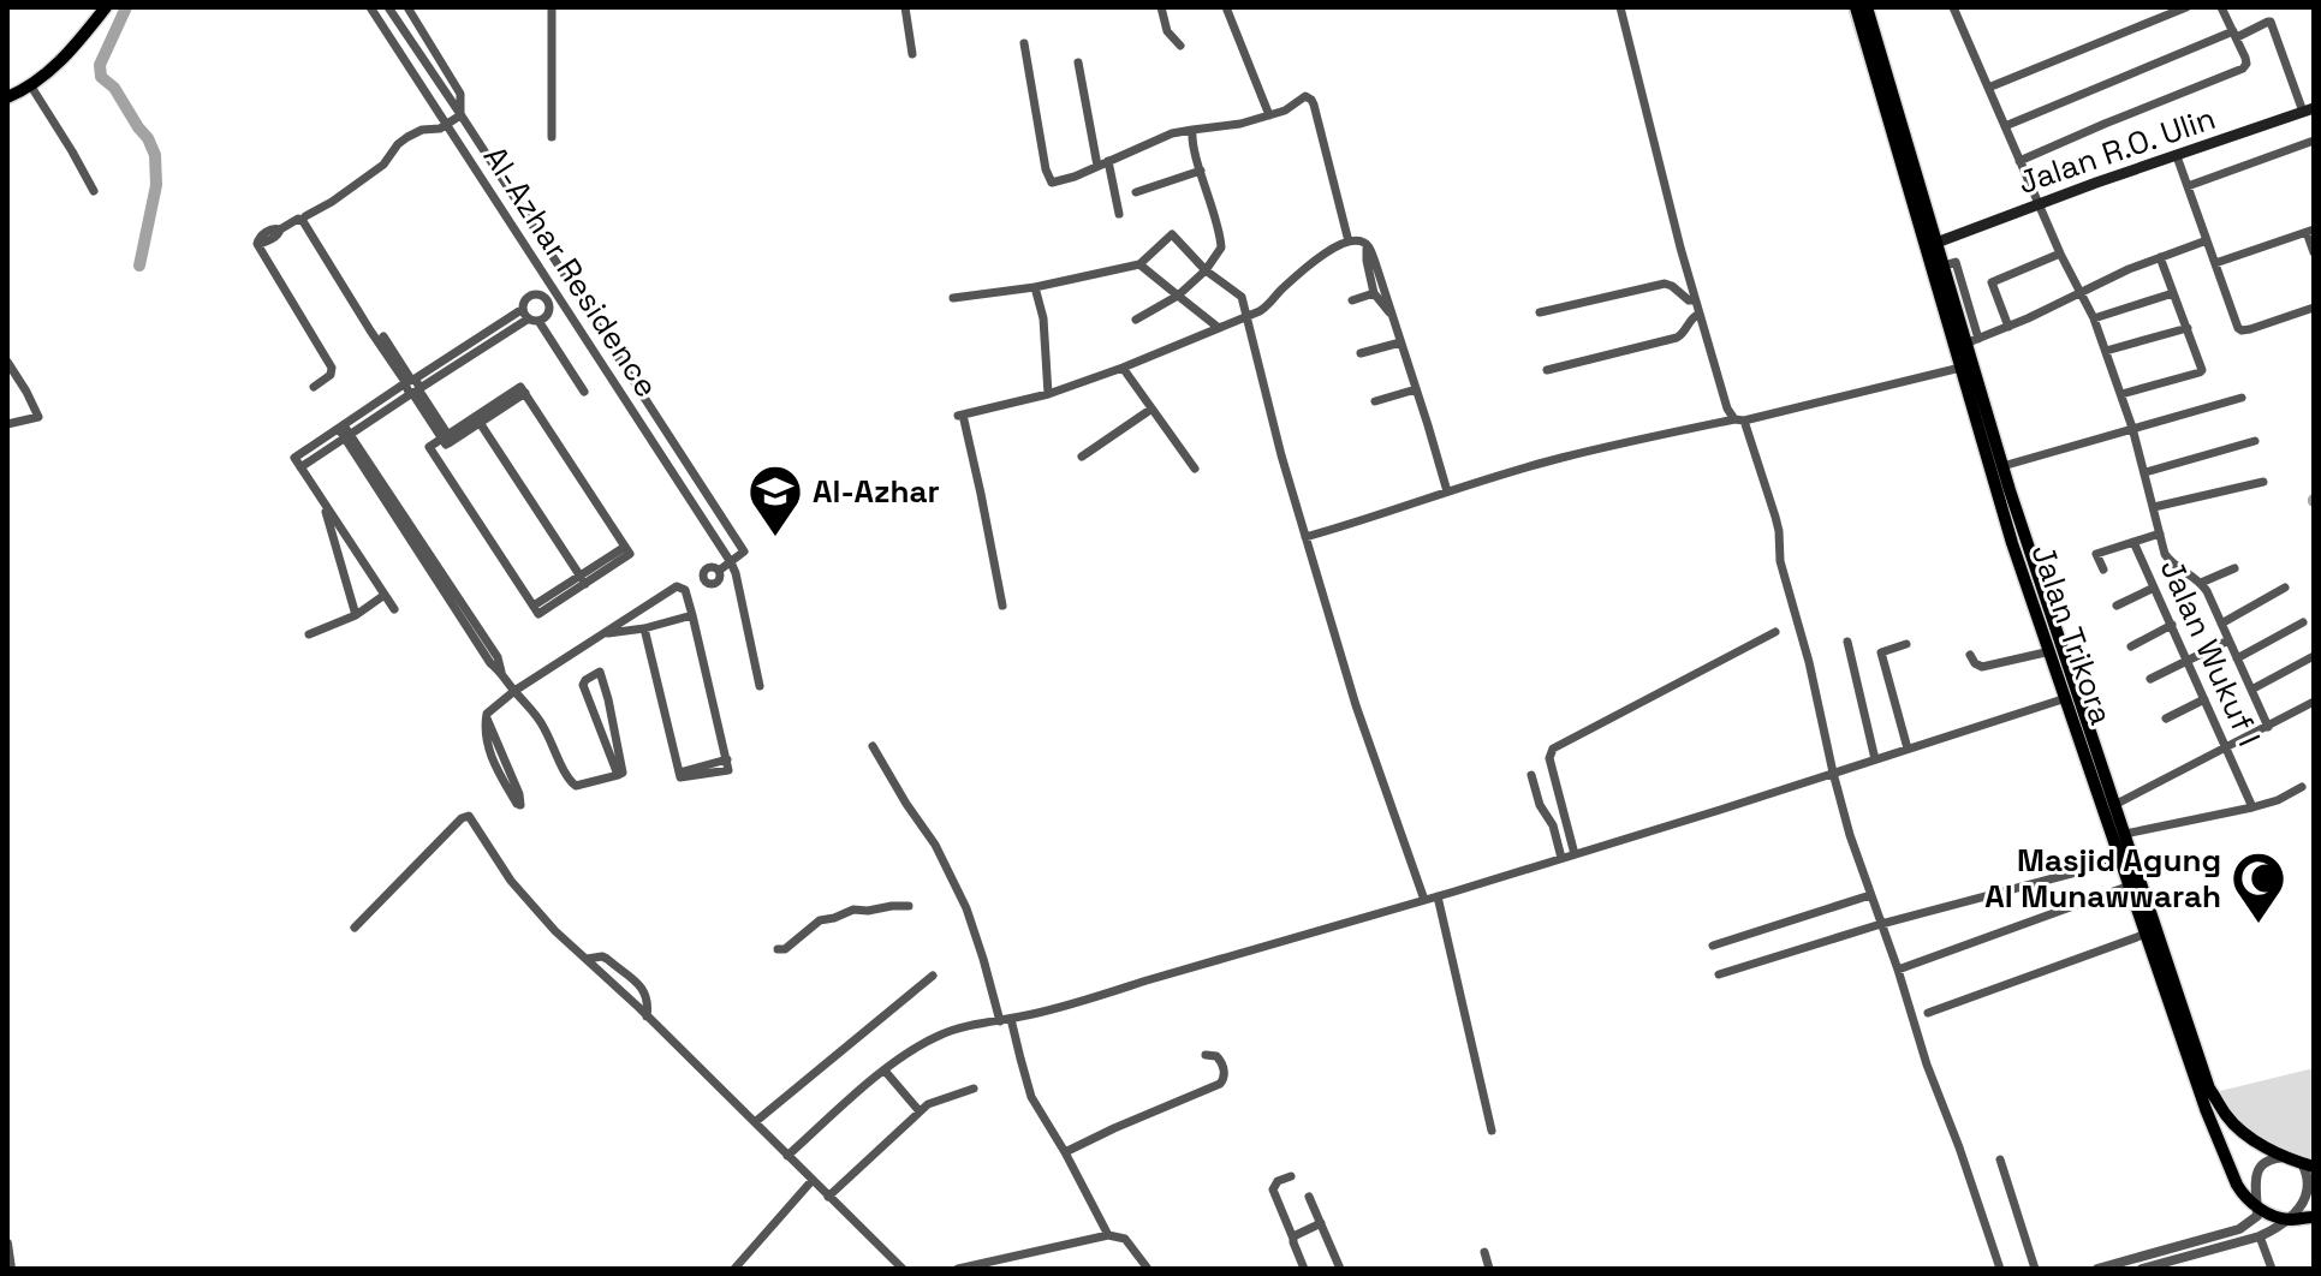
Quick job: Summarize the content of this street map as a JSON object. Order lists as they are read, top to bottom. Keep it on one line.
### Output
{"streets":{"main road":["Jalan R.O. Ulin","Jalan Trikora"],"street":["Al-Azhar Residence","Jalan Wukuf I"]},"crossings":[["Jalan R.O. Ulin","Jalan Trikora"]],"places":{"school or university":["Al-Azhar"],"mosque":["Masjid Agung Al Munawwarah"]}}
